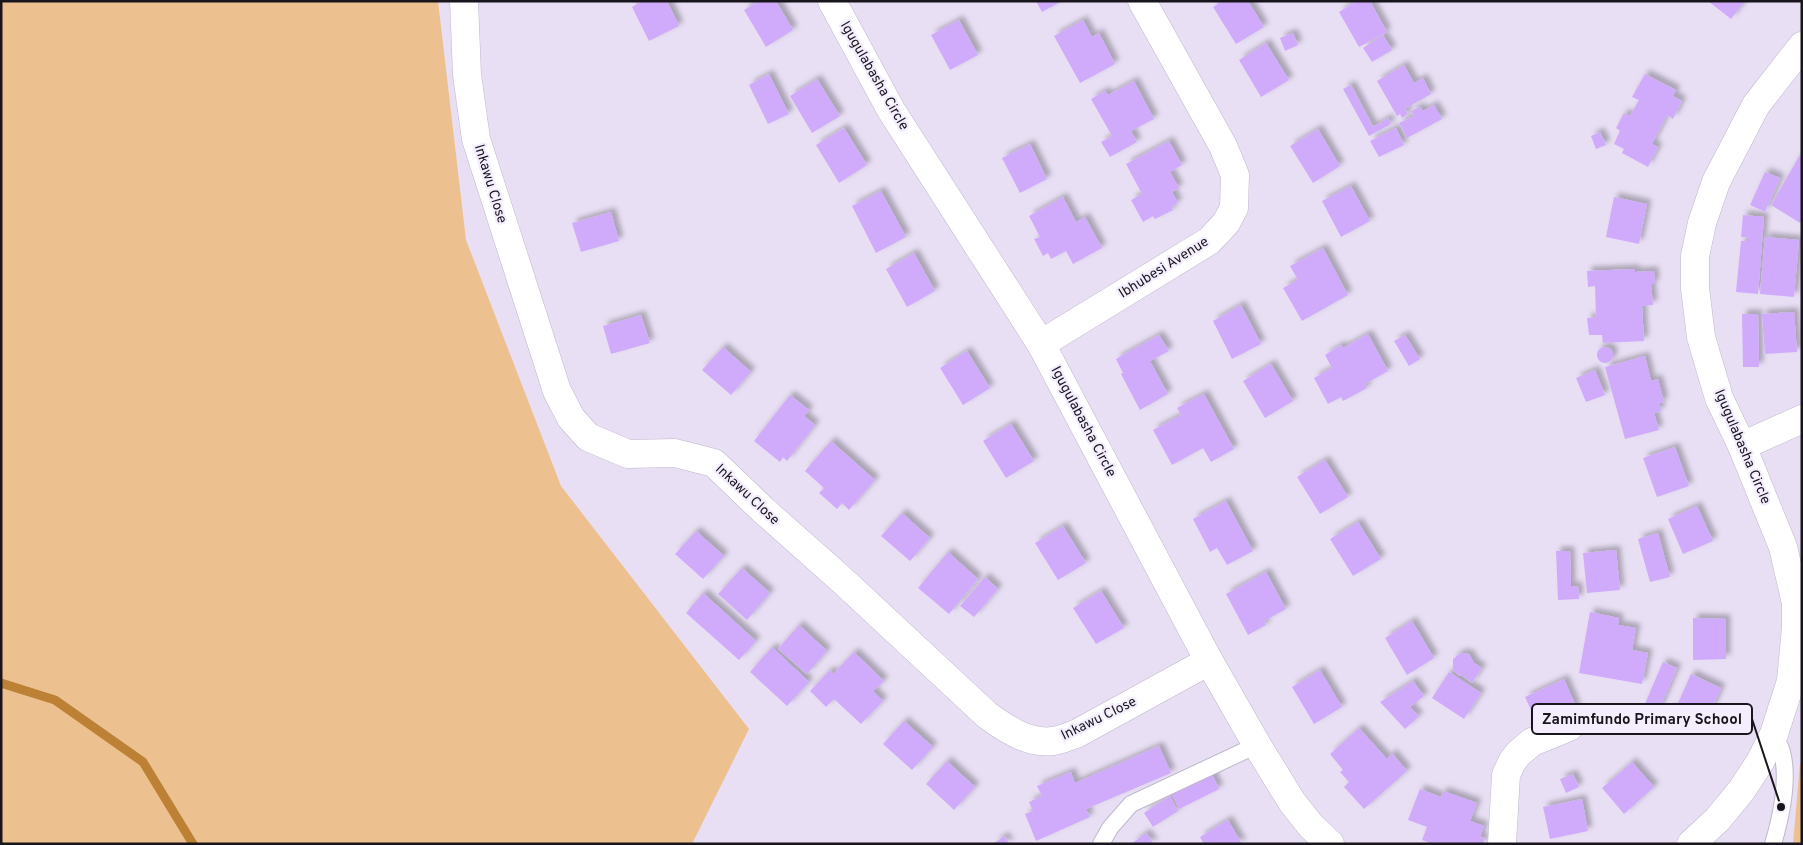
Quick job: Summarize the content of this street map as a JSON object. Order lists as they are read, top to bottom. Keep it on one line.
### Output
{"streets":{"street":["Igugulabasha Circle","Inkawu Close","Ibhubesi Avenue"]},"crossings":[["Igugulabasha Circle","Inkawu Close"],["Igugulabasha Circle","Ibhubesi Avenue"]],"places":["Zamimfundo Primary School"]}
